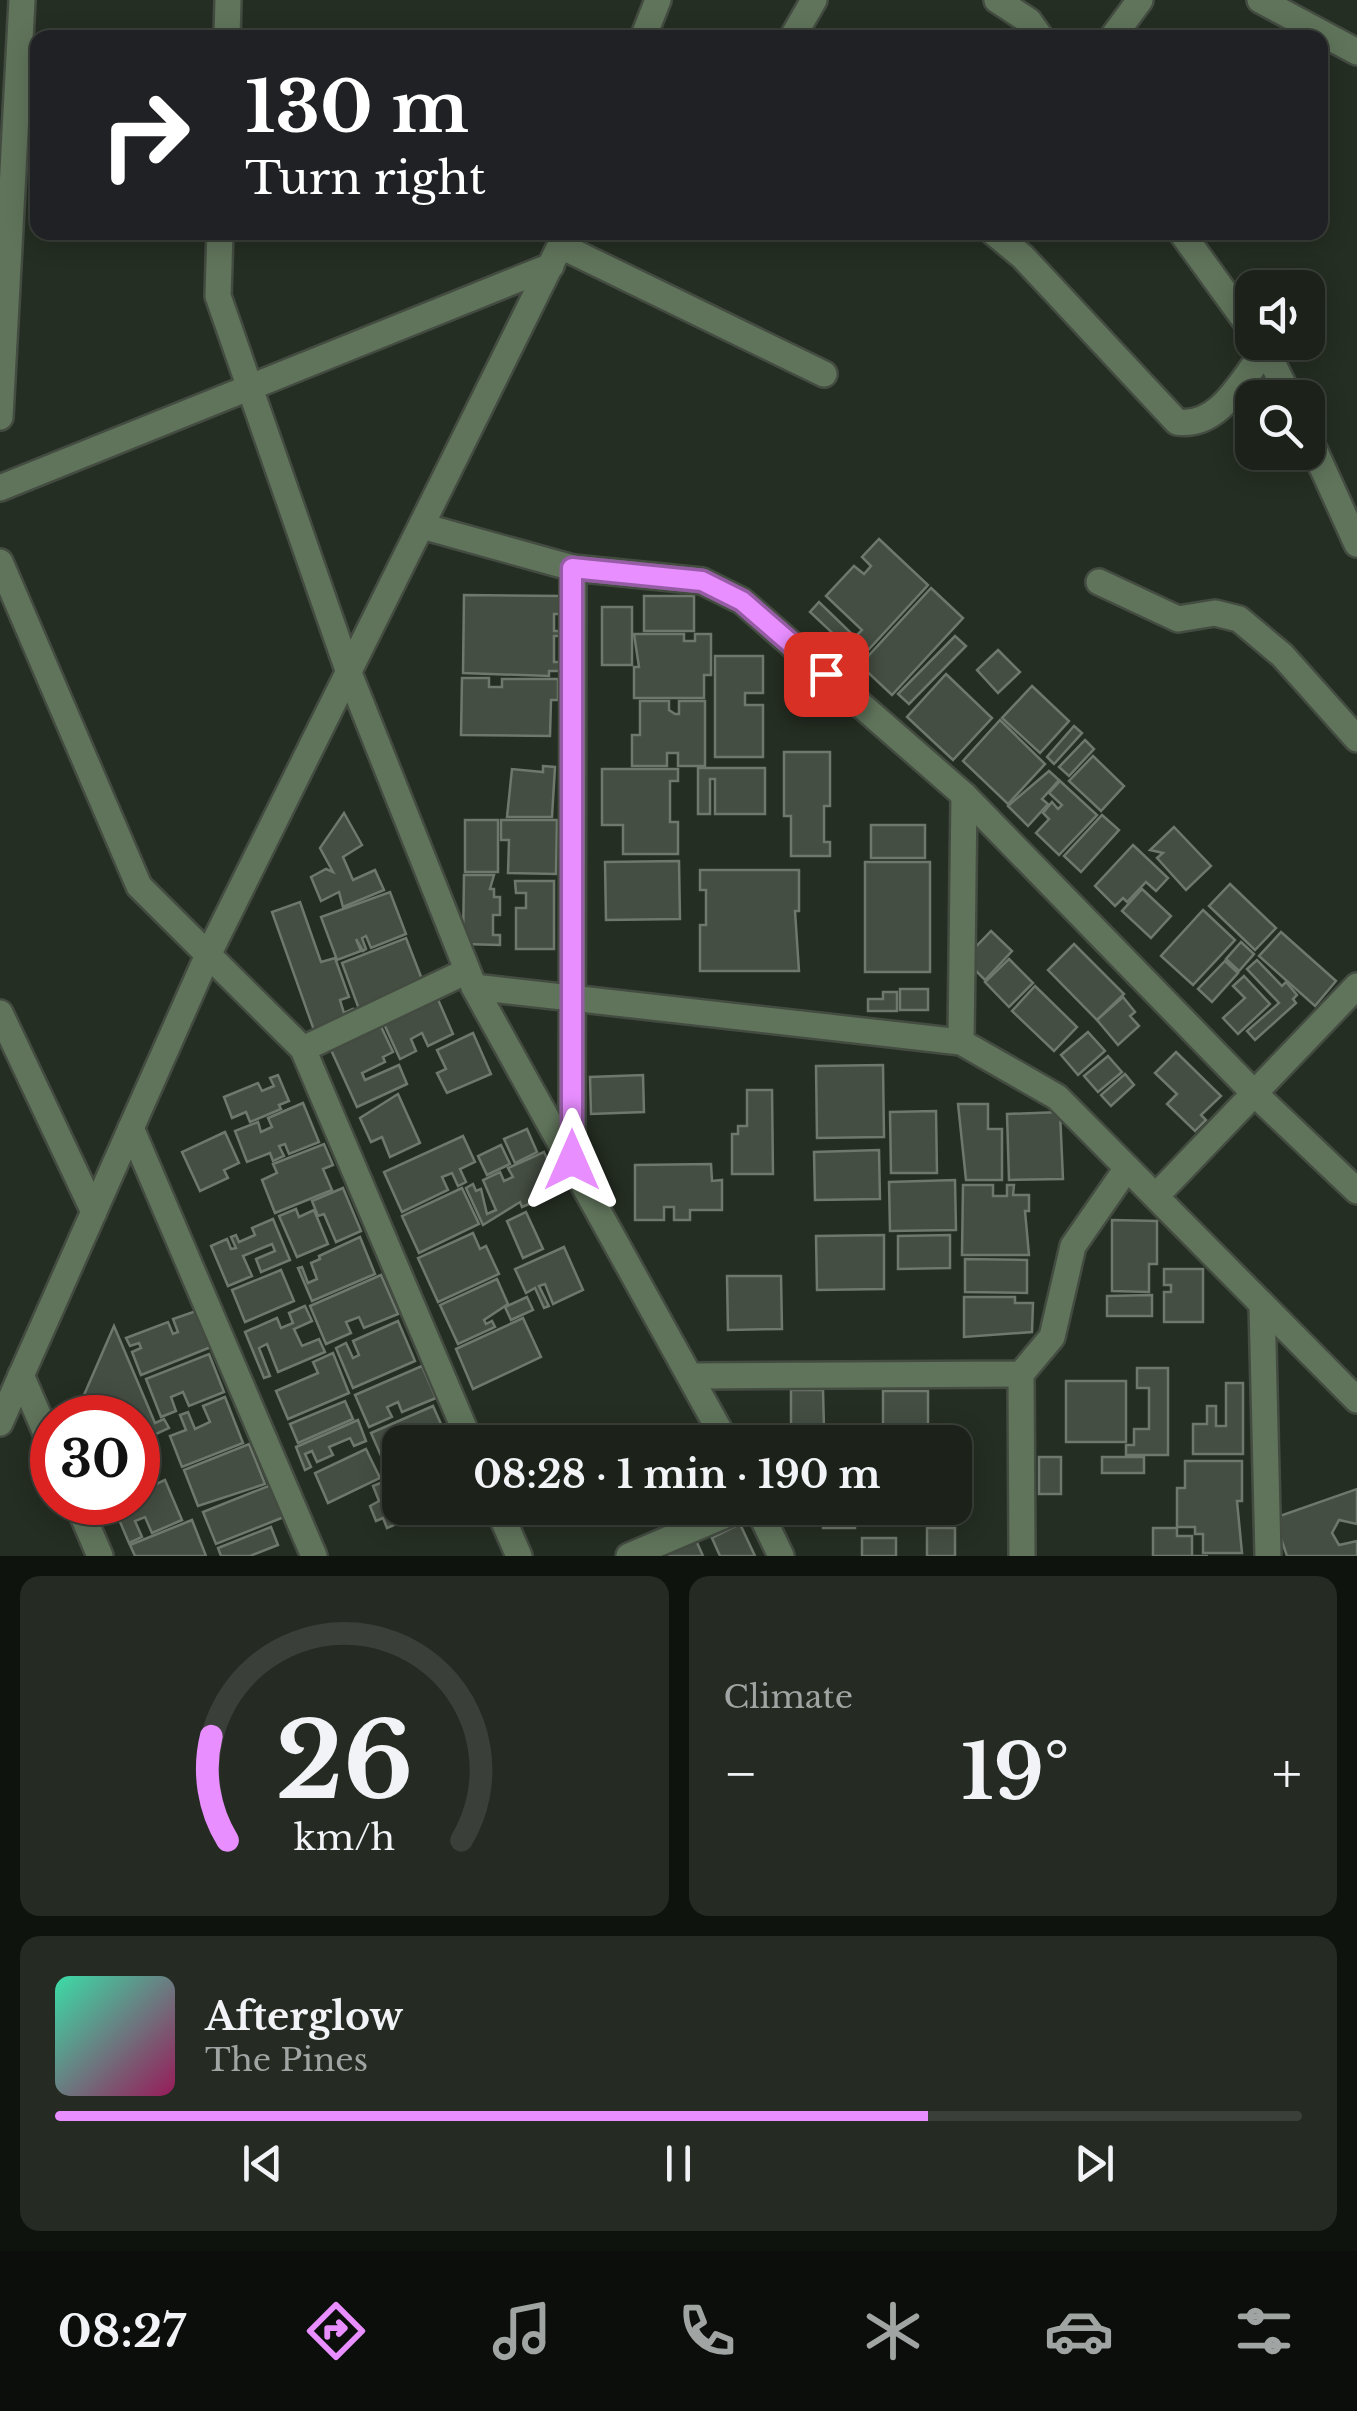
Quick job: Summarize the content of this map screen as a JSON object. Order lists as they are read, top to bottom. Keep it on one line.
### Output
{"page":{"turn":["130 m","Turn right"],"limit":"30","trip":"08:28 · 1 min · 190 m","tile":"Climate","heat":["−","19°","+"],"song":["Afterglow","The Pines"],"tabs":"08:27","gauge":["26","km/h"]}}
